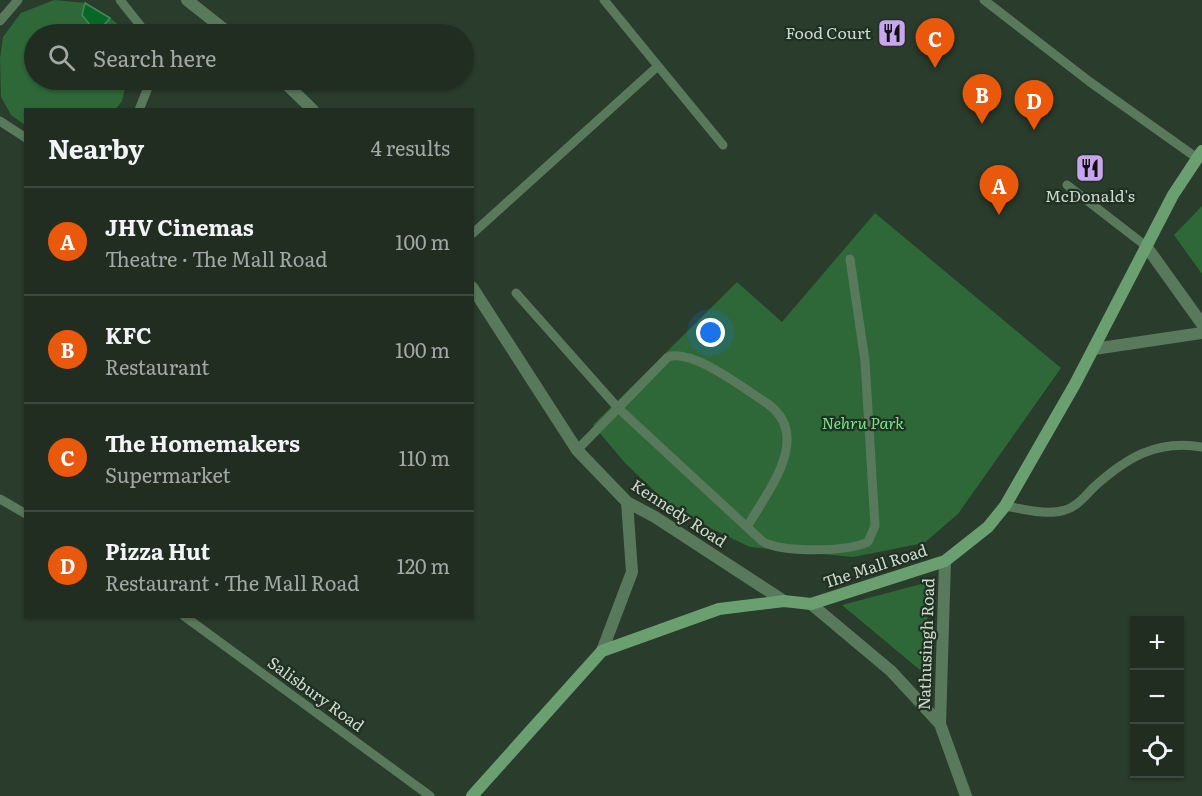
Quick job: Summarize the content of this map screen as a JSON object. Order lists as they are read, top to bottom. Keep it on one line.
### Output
{"streets":{"street":["Kennedy Road","The Mall Road","Nathusingh Road"],"lane":["Salisbury Road"]},"crossings":[["Kennedy Road","The Mall Road"],["The Mall Road","Nathusingh Road"]],"parks":["Nehru Park"],"places":{"restaurant":["Food Court","McDonald's"]},"page":{"pins":["C","B","D","A"],"search":"Search here","heading":["Nearby","4 results"],"list":[{"mark":"A","name":"JHV Cinemas","note":"Theatre · The Mall Road","value":"100 m"},{"mark":"B","name":"KFC","note":"Restaurant","value":"100 m"},{"mark":"C","name":"The Homemakers","note":"Supermarket","value":"110 m"},{"mark":"D","name":"Pizza Hut","note":"Restaurant · The Mall Road","value":"120 m"}],"map_buttons":["+","−"]}}
